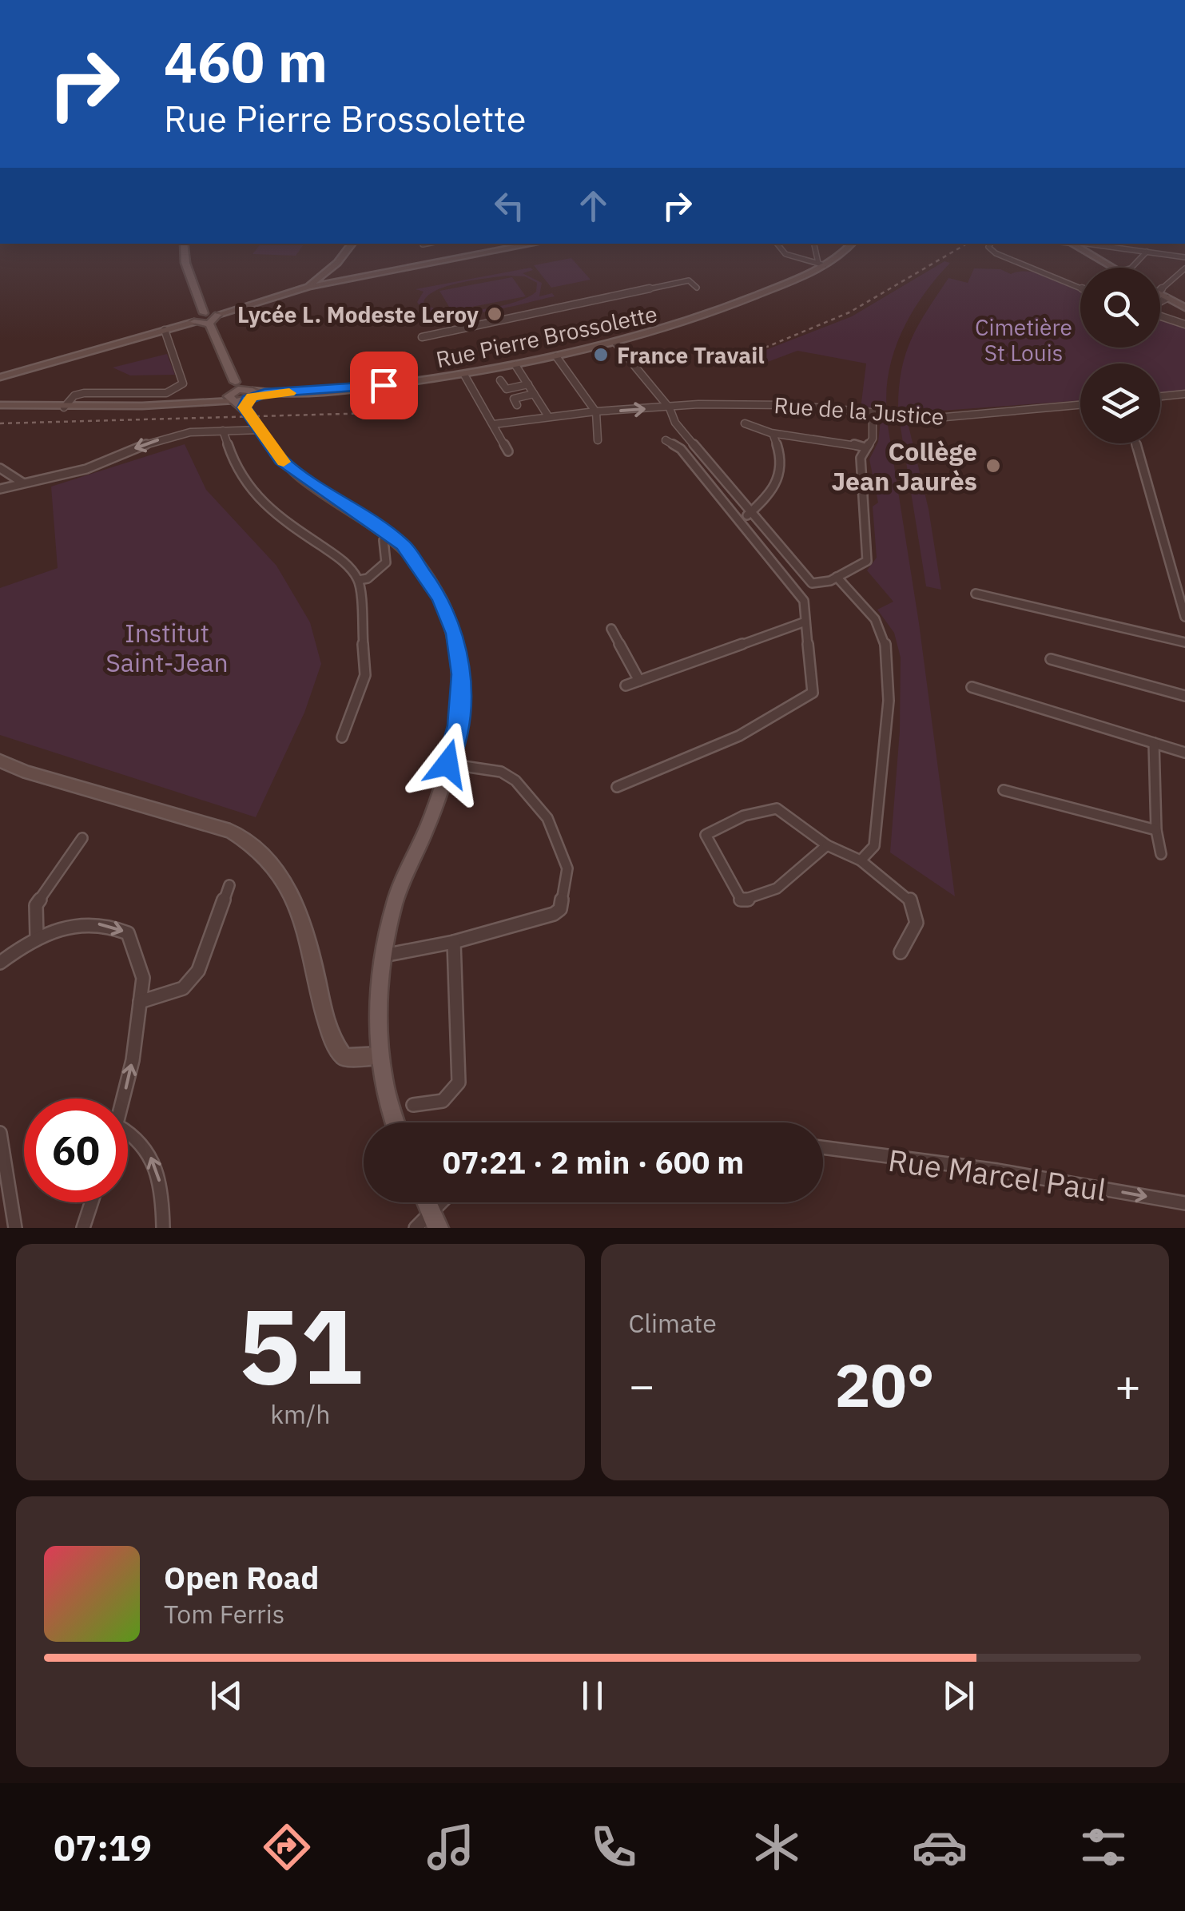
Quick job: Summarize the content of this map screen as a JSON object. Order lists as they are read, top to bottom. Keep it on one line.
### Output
{"streets":{"main road":["Rue Pierre Brossolette"],"street":["Rue de la Justice","Rue Marcel Paul"]},"one_way":["Rue Marcel Paul"],"parks":["Cimetière St Louis","Institut Saint-Jean"],"places":["Lycée L. Modeste Leroy","France Travail","Collège Jean Jaurès"],"page":{"turn":["460 m","Rue Pierre Brossolette"],"limit":"60","trip":"07:21 · 2 min · 600 m","tile":[["51","km/h"],"Climate"],"heat":["−","20°","+"],"song":["Open Road","Tom Ferris"],"tabs":"07:19"}}
